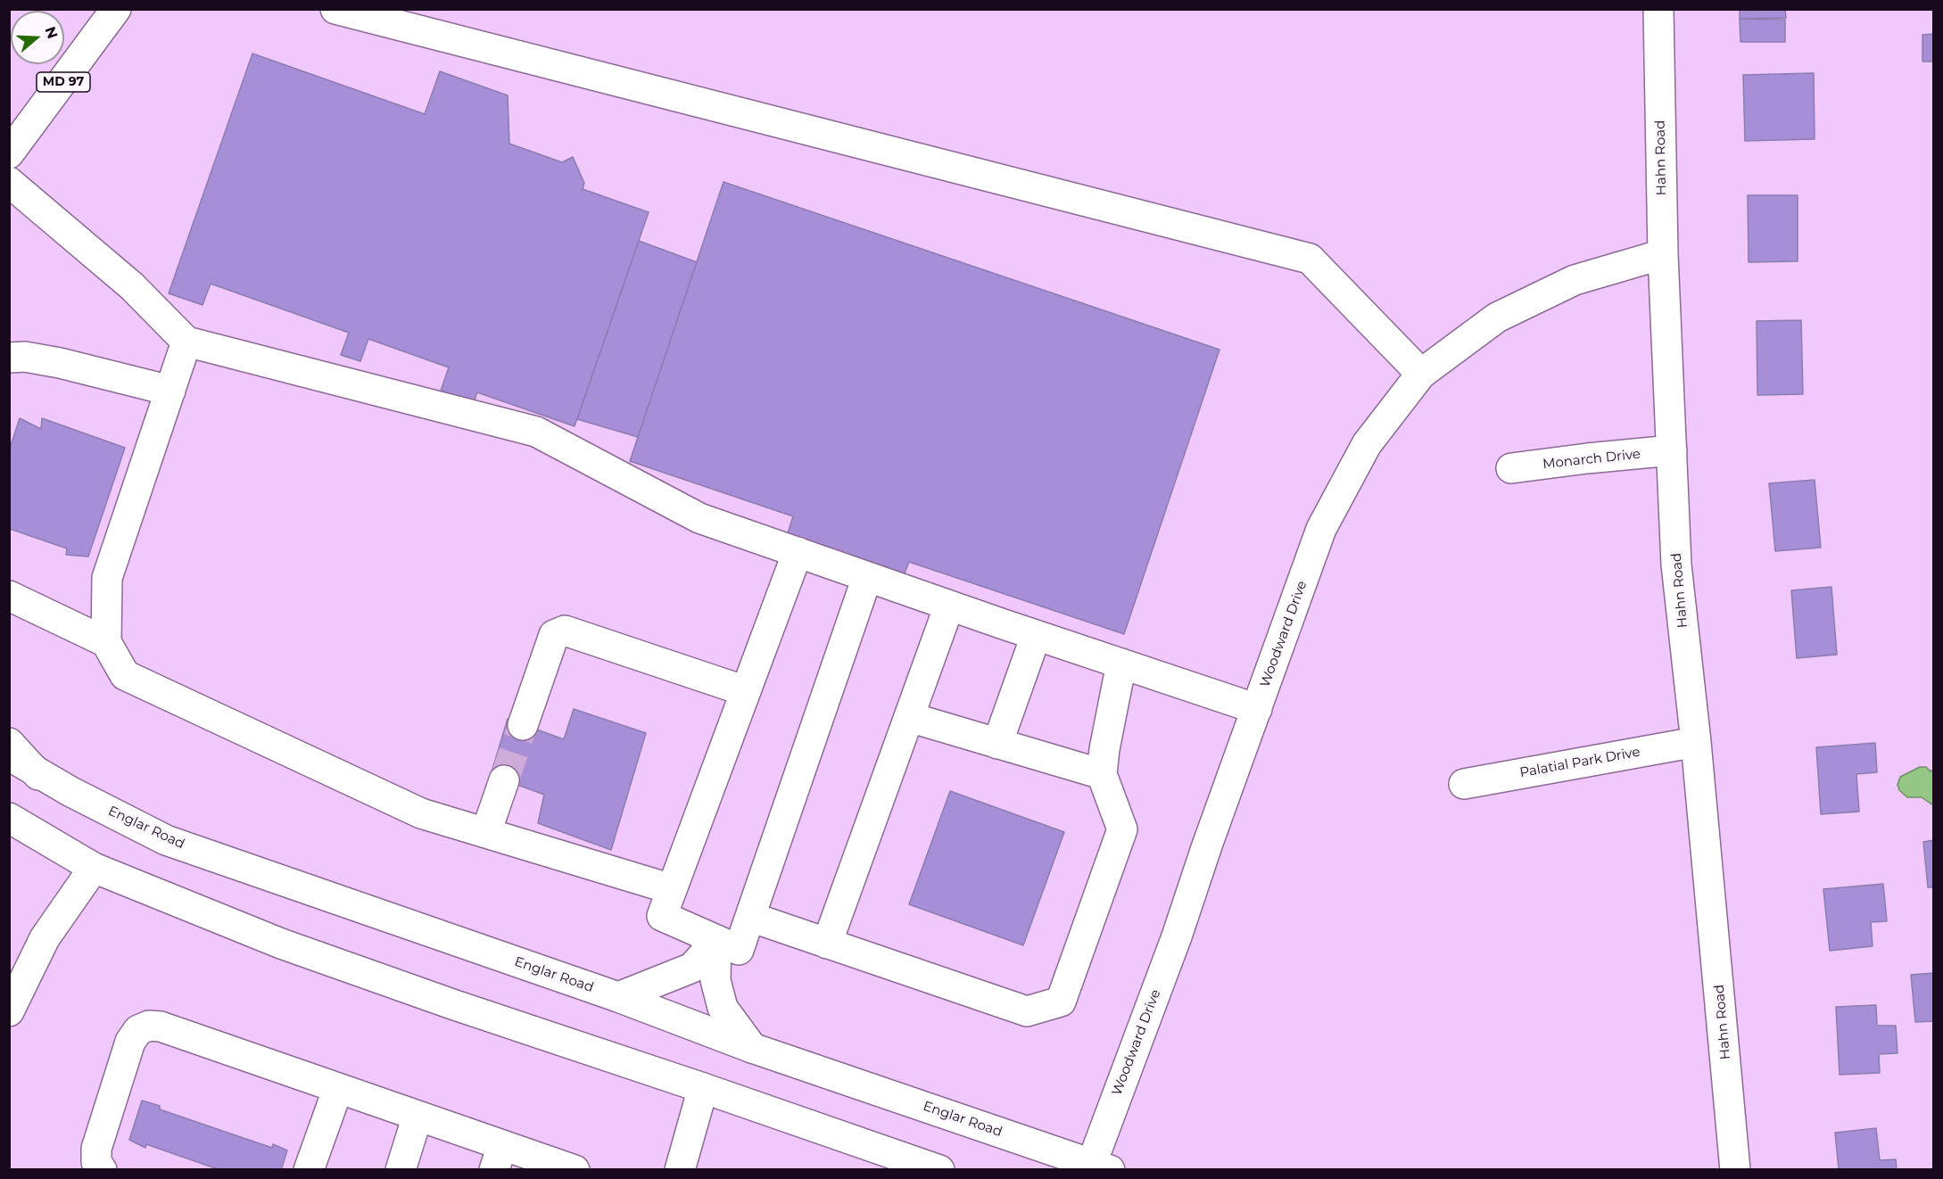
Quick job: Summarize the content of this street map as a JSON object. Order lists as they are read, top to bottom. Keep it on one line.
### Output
{"streets":{"main road":["MD 97","Hahn Road","Monarch Drive","Woodward Drive","Palatial Park Drive","Englar Road"]},"crossings":[["Hahn Road","Monarch Drive"],["Hahn Road","Woodward Drive"],["Hahn Road","Palatial Park Drive"],["Woodward Drive","Englar Road"]],"north":"right"}
